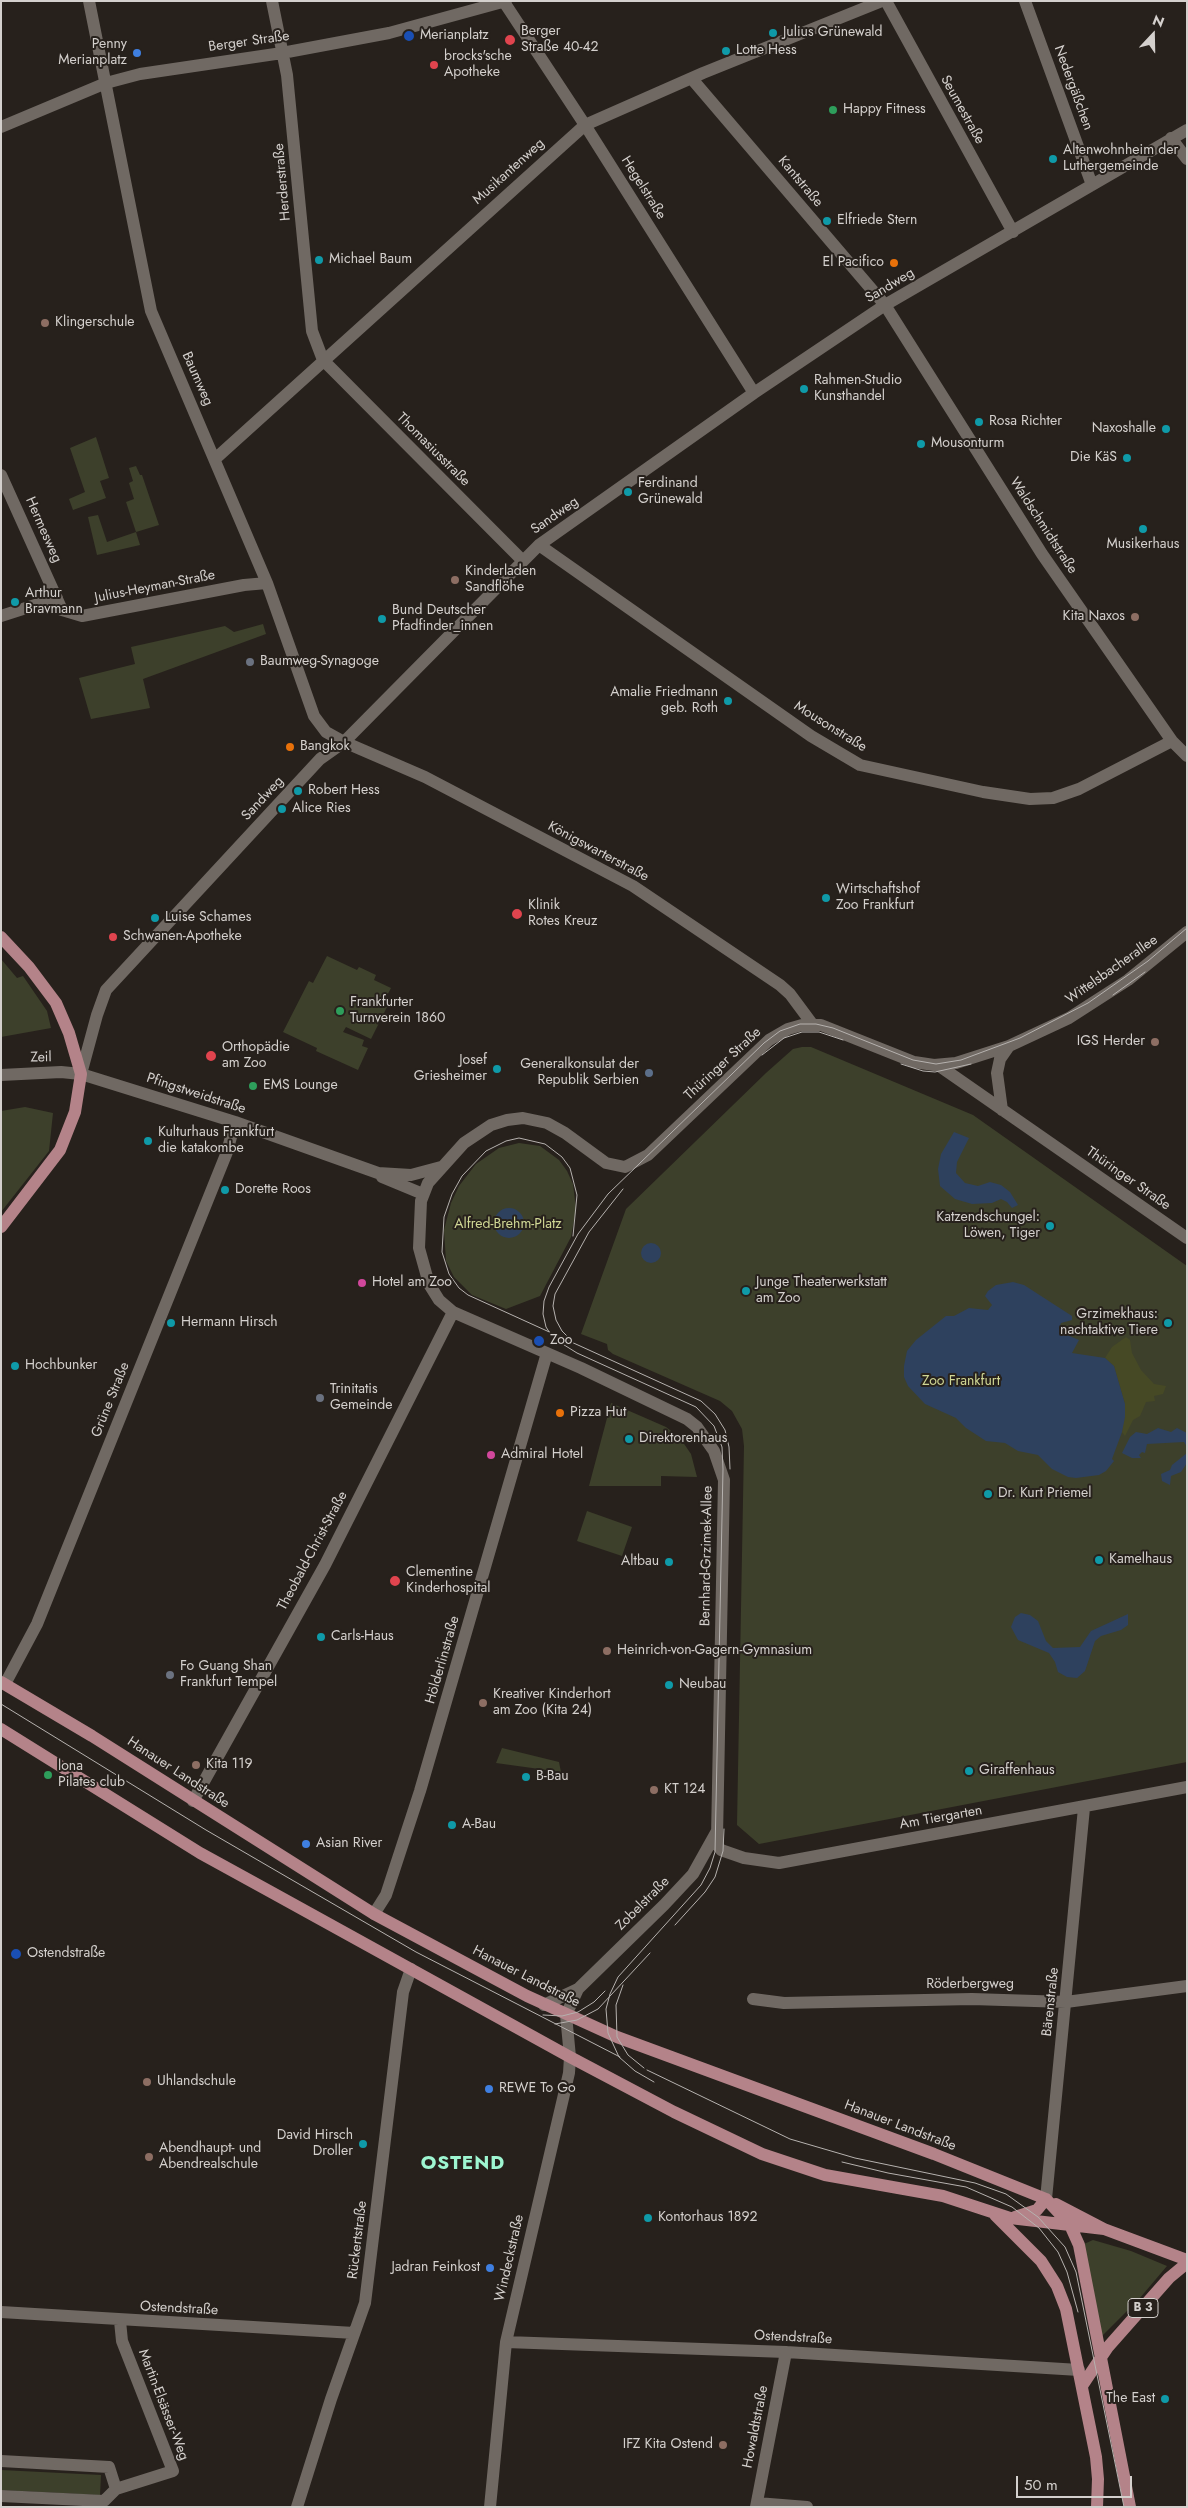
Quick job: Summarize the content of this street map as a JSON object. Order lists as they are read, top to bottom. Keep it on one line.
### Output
{"streets":{"main road":["Hanauer Landstraße","B 3"],"street":["Berger Straße","Nedergäßchen","Seumestraße","Musikantenweg","Herderstraße","Kantstraße","Hegelstraße","Sandweg","Baumweg","Thomasiusstraße","Waldschmidtstraße","Hermesweg","Julius-Heyman-Straße","Mousonstraße","Königswarterstraße","Wittelsbacherallee","Zeil","Thüringer Straße","Pfingstweidstraße","Grüne Straße","Theobald-Christ-Straße","Bernhard-Grzimek-Allee","Hölderlinstraße","Am Tiergarten","Zobelstraße","Röderbergweg","Bärenstraße","Rückertstraße","Windeckstraße","Ostendstraße","Martin-Elsässer-Weg","Howaldtstraße"]},"crossings":[["Berger Straße","Herderstraße"],["Berger Straße","Hegelstraße"],["Berger Straße","Baumweg"],["Nedergäßchen","Sandweg"],["Seumestraße","Sandweg"],["Musikantenweg","Herderstraße"],["Musikantenweg","Kantstraße"],["Musikantenweg","Hegelstraße"],["Musikantenweg","Baumweg"],["Musikantenweg","Thomasiusstraße"],["Herderstraße","Thomasiusstraße"],["Kantstraße","Sandweg"],["Kantstraße","Waldschmidtstraße"],["Hegelstraße","Sandweg"],["Sandweg","Baumweg"],["Sandweg","Thomasiusstraße"],["Sandweg","Waldschmidtstraße"],["Sandweg","Mousonstraße"],["Sandweg","Königswarterstraße"],["Sandweg","Zeil"],["Sandweg","Pfingstweidstraße"],["Baumweg","Julius-Heyman-Straße"],["Baumweg","Königswarterstraße"],["Waldschmidtstraße","Mousonstraße"],["Hermesweg","Julius-Heyman-Straße"],["Königswarterstraße","Thüringer Straße"],["Wittelsbacherallee","Thüringer Straße"],["Zeil","Pfingstweidstraße"],["Thüringer Straße","Pfingstweidstraße"],["Pfingstweidstraße","Grüne Straße"],["Grüne Straße","Hanauer Landstraße"],["Theobald-Christ-Straße","Hanauer Landstraße"],["Bernhard-Grzimek-Allee","Hölderlinstraße"],["Bernhard-Grzimek-Allee","Am Tiergarten"],["Bernhard-Grzimek-Allee","Zobelstraße"],["Hölderlinstraße","Hanauer Landstraße"],["Hanauer Landstraße","Zobelstraße"],["Hanauer Landstraße","Bärenstraße"],["Hanauer Landstraße","Windeckstraße"],["Hanauer Landstraße","B 3"],["Am Tiergarten","Zobelstraße"],["Am Tiergarten","Bärenstraße"],["Zobelstraße","Windeckstraße"],["Röderbergweg","Bärenstraße"],["Rückertstraße","Ostendstraße"],["Windeckstraße","Ostendstraße"],["Ostendstraße","Martin-Elsässer-Weg"],["Ostendstraße","Howaldtstraße"]],"districts":["OSTEND"],"parks":["Alfred-Brehm-Platz","Zoo Frankfurt"],"places":["Julius Grünewald","Merianplatz","Berger Straße 40-42","Lotte Hess","Penny Merianplatz","brocks'sche Apotheke","Happy Fitness","Altenwohnheim der Luthergemeinde","Elfriede Stern","Michael Baum","El Pacifico","Klingerschule","Rahmen-Studio Kunsthandel","Rosa Richter","Naxoshalle","Mousonturm","Die KäS","Ferdinand Grünewald","Musikerhaus","Kinderladen Sandflöhe","Arthur Bravmann","Kita Naxos","Bund Deutscher Pfadfinder_innen","Baumweg-Synagoge","Amalie Friedmann geb. Roth","Bangkok","Robert Hess","Alice Ries","Wirtschaftshof Zoo Frankfurt","Klinik Rotes Kreuz","Luise Schames","Schwanen-Apotheke","Frankfurter Turnverein 1860","IGS Herder","Orthopädie am Zoo","Josef Griesheimer","Generalkonsulat der Republik Serbien","EMS Lounge","Kulturhaus Frankfurt die katakombe","Dorette Roos","Katzendschungel: Löwen, Tiger","Hotel am Zoo","Junge Theaterwerkstatt am Zoo","Hermann Hirsch","Grzimekhaus: nachtaktive Tiere","Zoo","Hochbunker","Trinitatis Gemeinde","Pizza Hut","Direktorenhaus","Admiral Hotel","Dr. Kurt Priemel","Kamelhaus","Altbau","Clementine Kinderhospital","Carls-Haus","Heinrich-von-Gagern-Gymnasium","Fo Guang Shan Frankfurt Tempel","Neubau","Kreativer Kinderhort am Zoo (Kita 24)","Kita 119","Giraffenhaus","lona Pilates club","B-Bau","KT 124","A-Bau","Asian River","Ostendstraße","Uhlandschule","REWE To Go","David Hirsch Droller","Abendhaupt- und Abendrealschule","Kontorhaus 1892","Jadran Feinkost","The East","IFZ Kita Ostend"],"scale_bar":"50 m","north":"top"}
